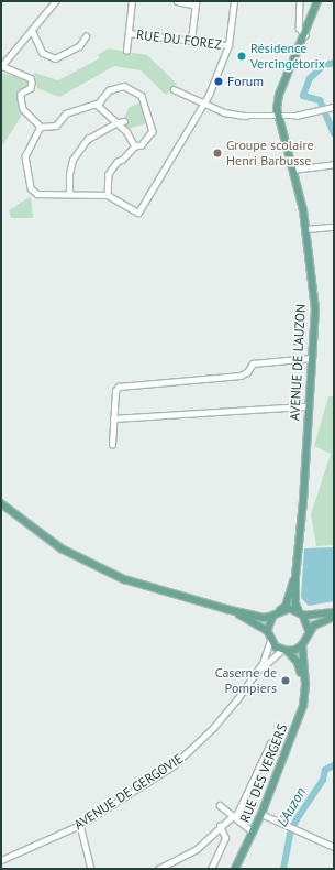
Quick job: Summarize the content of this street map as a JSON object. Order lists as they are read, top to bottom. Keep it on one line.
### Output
{"streets":{"main road":["AVENUE DE L'AUZON","RUE DES VERGERS"],"street":["RUE DU FOREZ","AVENUE DE GERGOVIE"]},"water":["L'Auzon"],"places":["Résidence Vercingétorix","Forum","Groupe scolaire Henri Barbusse","Caserne de Pompiers"]}
